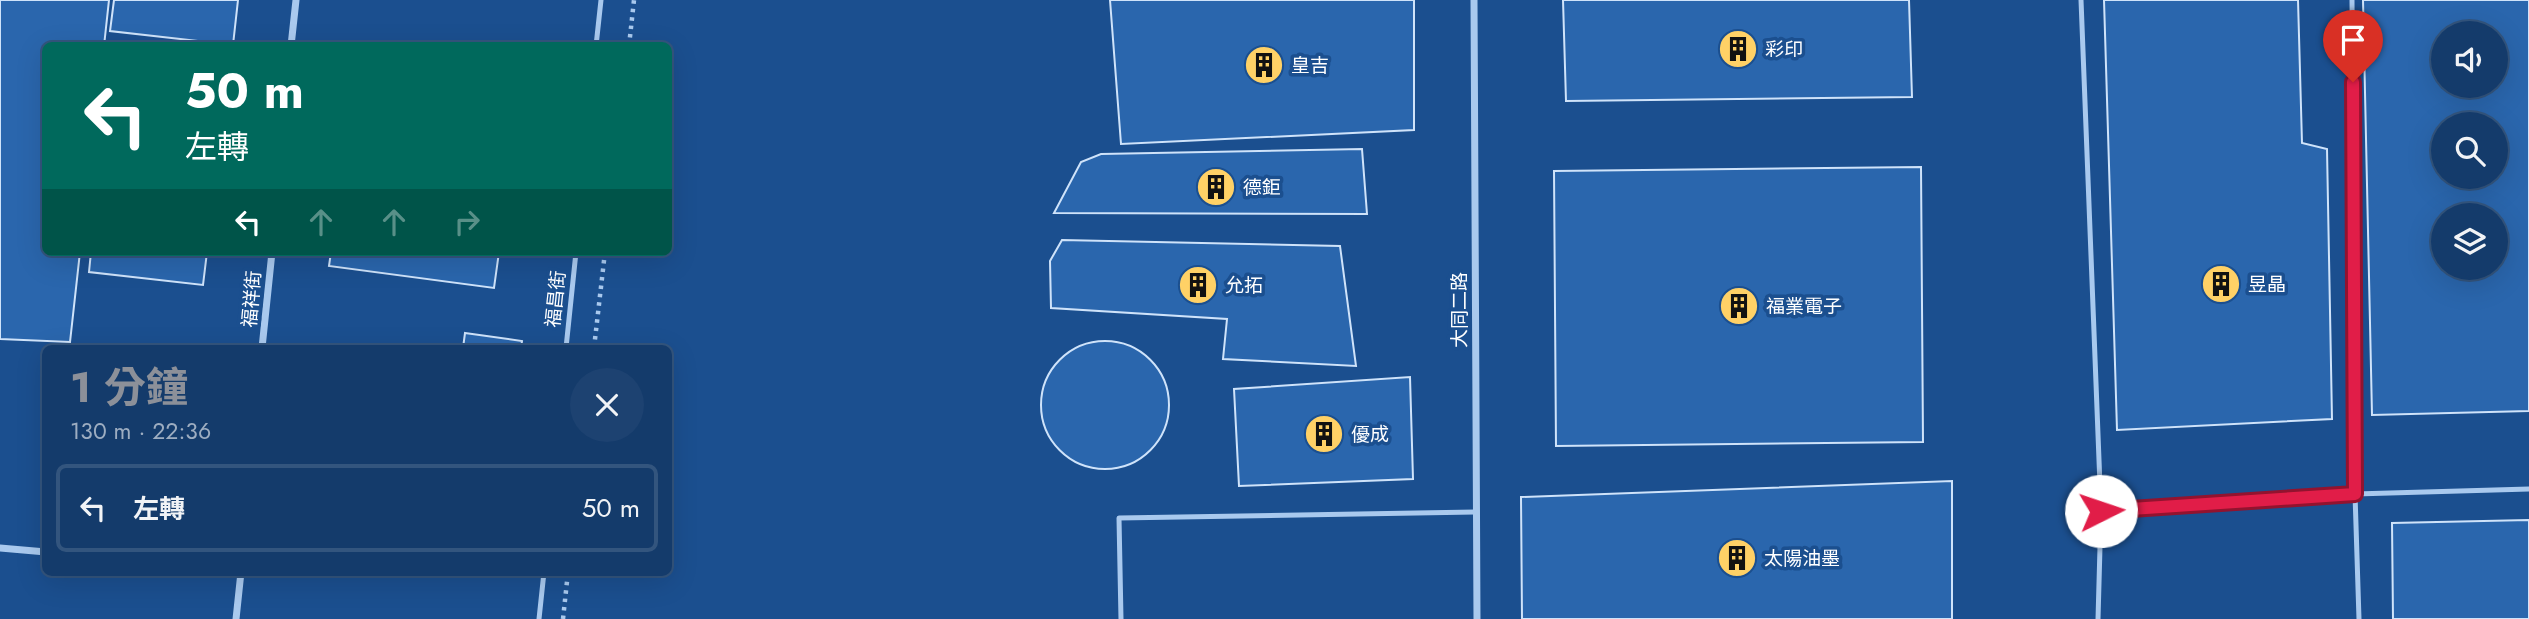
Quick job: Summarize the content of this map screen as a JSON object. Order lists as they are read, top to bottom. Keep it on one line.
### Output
{"streets":{"street":["福祥街","大同二路"],"lane":["福昌街"]},"places":{"building":["彩印","皇吉","德鉅","昱晶","允拓","福業電子","優成","太陽油墨"]},"page":{"turn":["50 m","左轉"],"heading":["1 分鐘","130 m · 22:36"],"list":[{"name":"左轉","value":"50 m"}]}}
